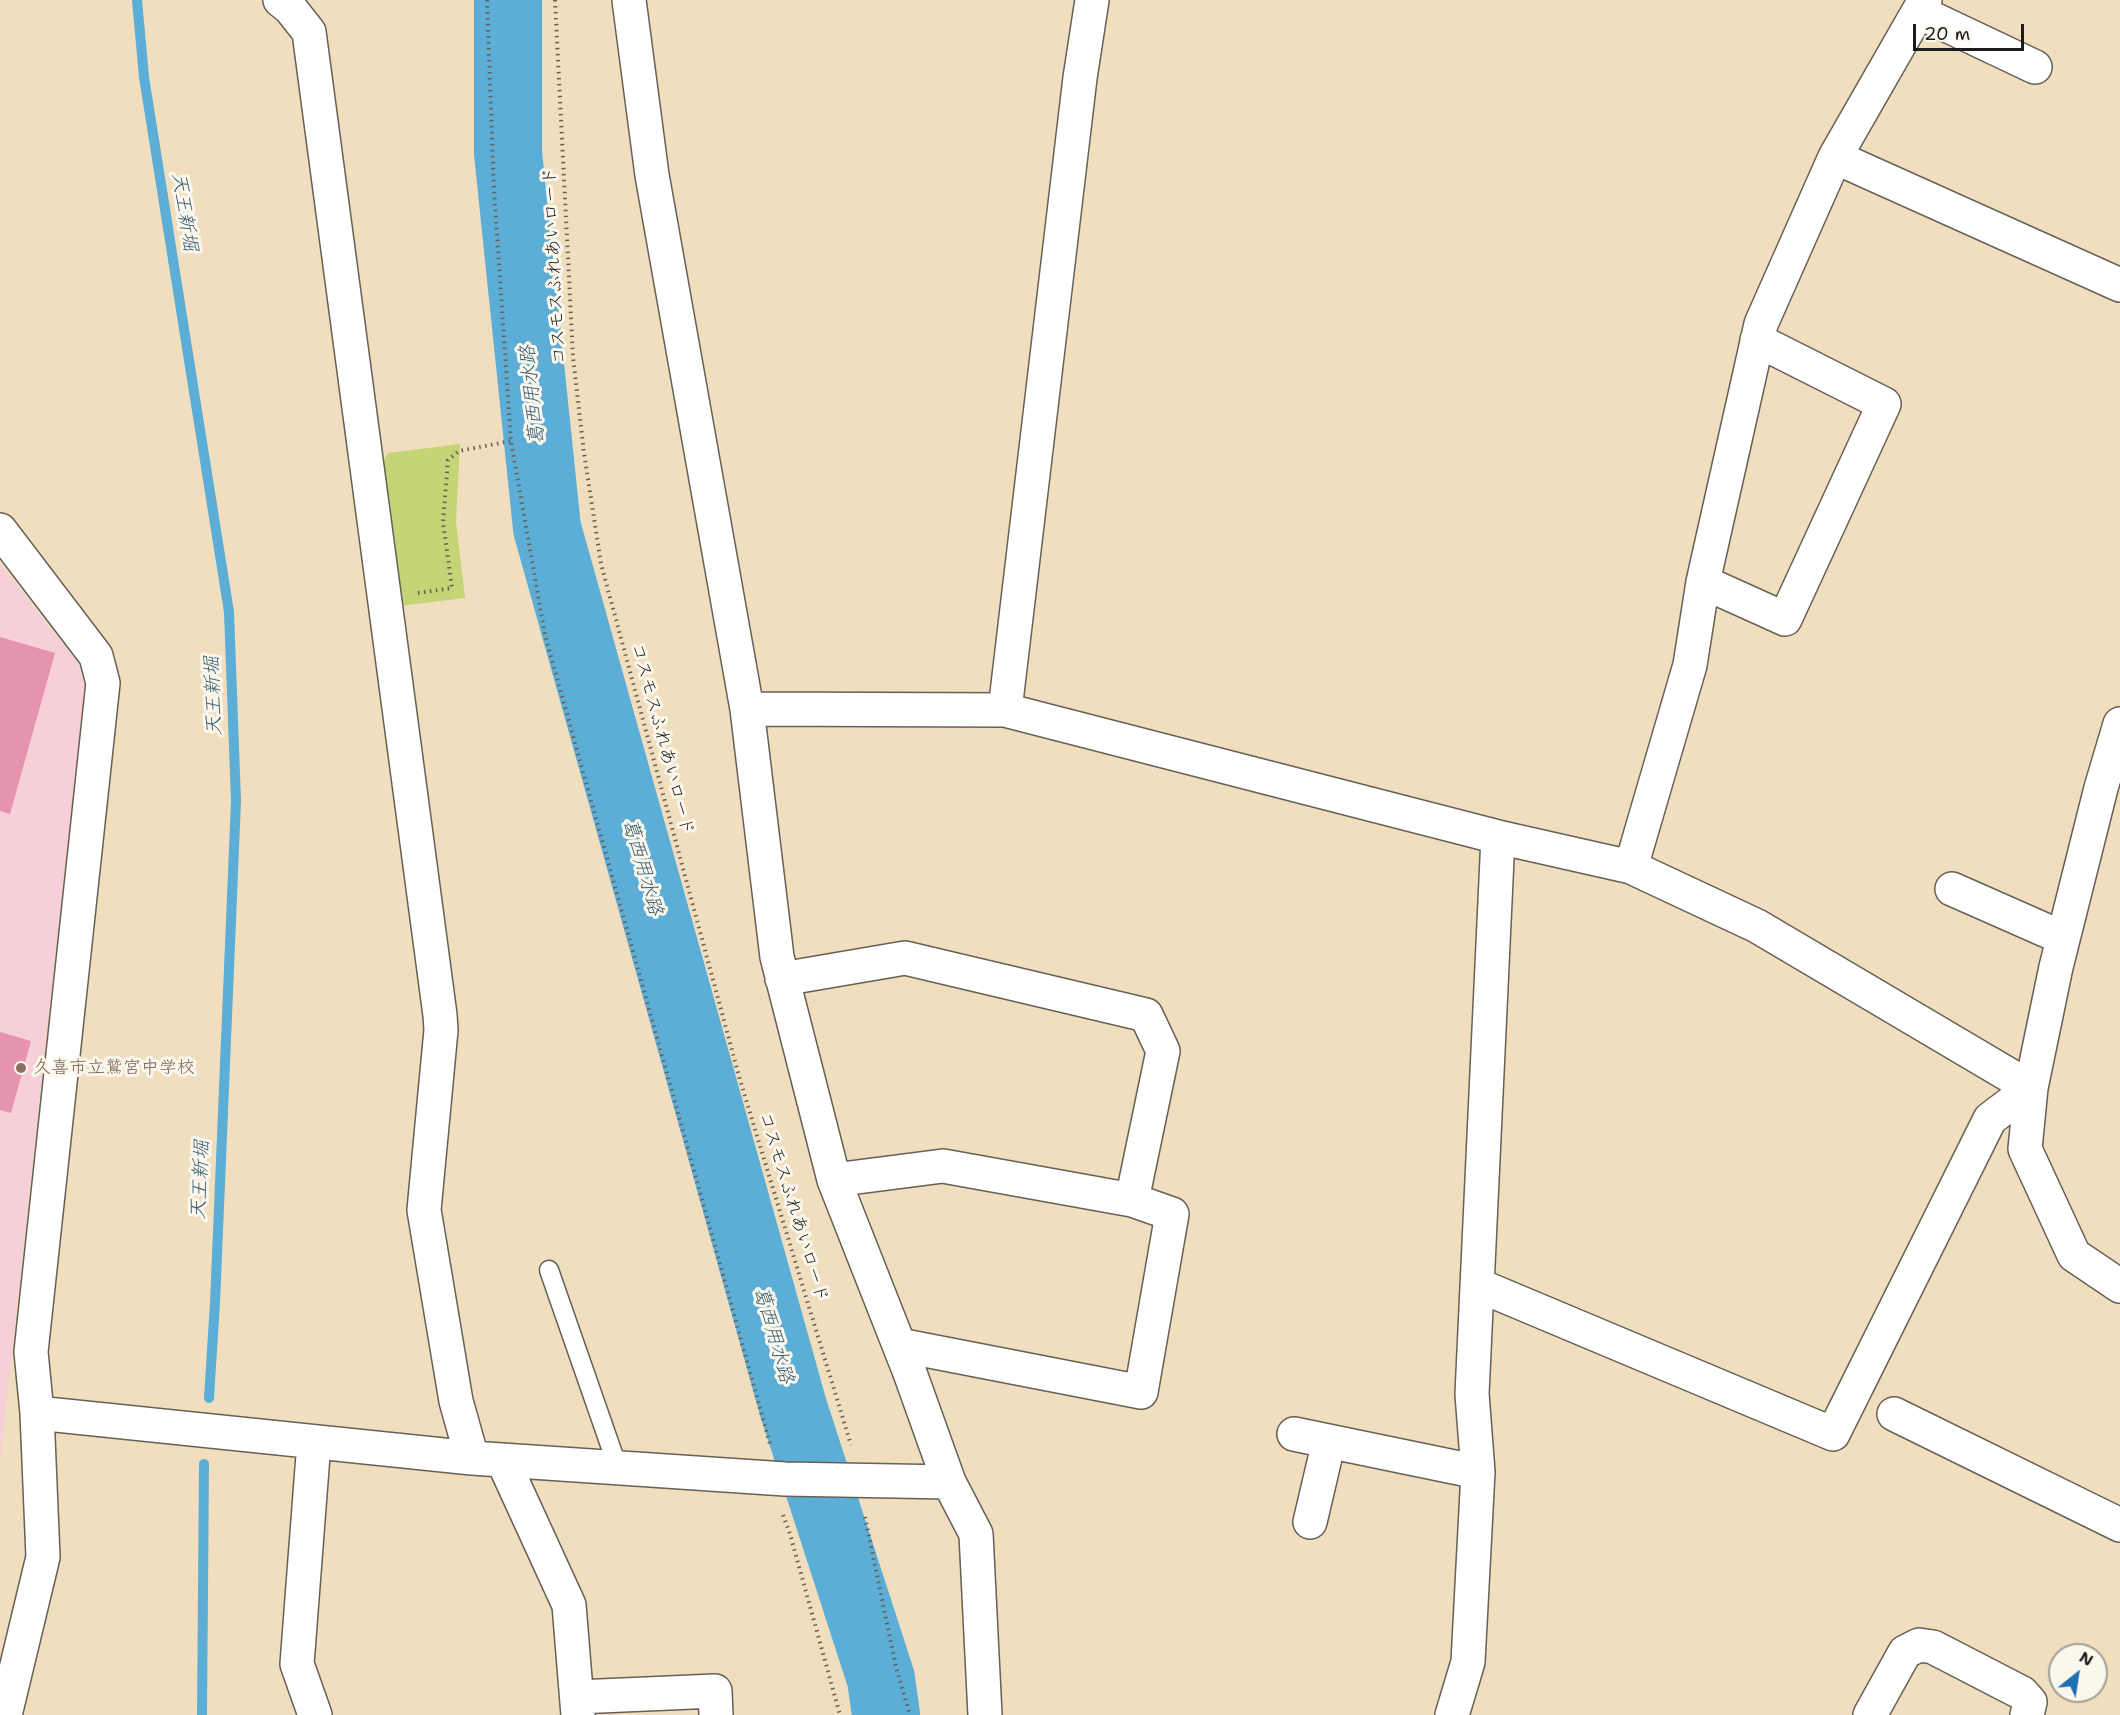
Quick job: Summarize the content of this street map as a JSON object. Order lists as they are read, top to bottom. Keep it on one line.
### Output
{"streets":{"path":["コスモスふれあいロード"]},"water":["天王新堀","葛西用水路"],"places":["久喜市立鷲宮中学校"],"scale_bar":"20 m","north":"top right"}
